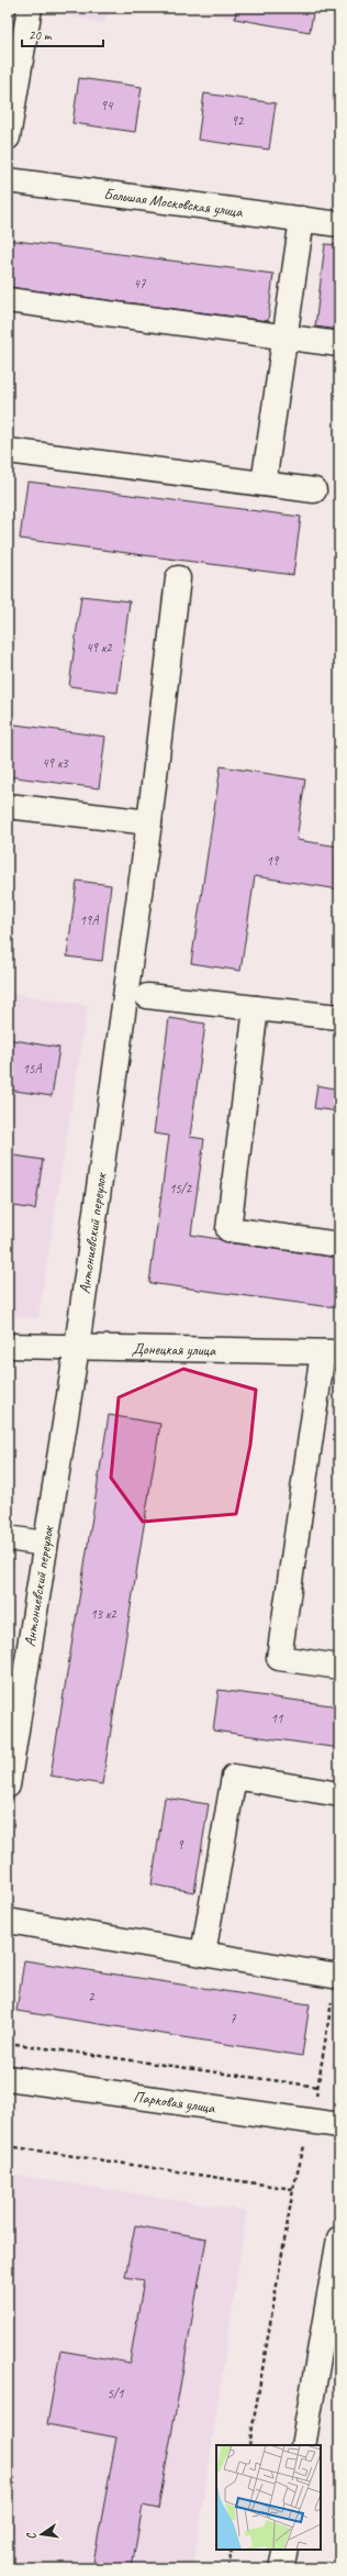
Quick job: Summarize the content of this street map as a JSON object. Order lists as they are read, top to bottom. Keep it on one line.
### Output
{"streets":{"street":["Большая Московская улица","Антониевский переулок","Донецкая улица","Парковая улица"]},"crossings":[["Антониевский переулок","Донецкая улица"]],"house_numbers":["94","92","47","49 к2","49 к3","19","19А","15А","15/2","13 к2","11","9","2","7","5/1"],"scale_bar":"20 m","north":"left"}
